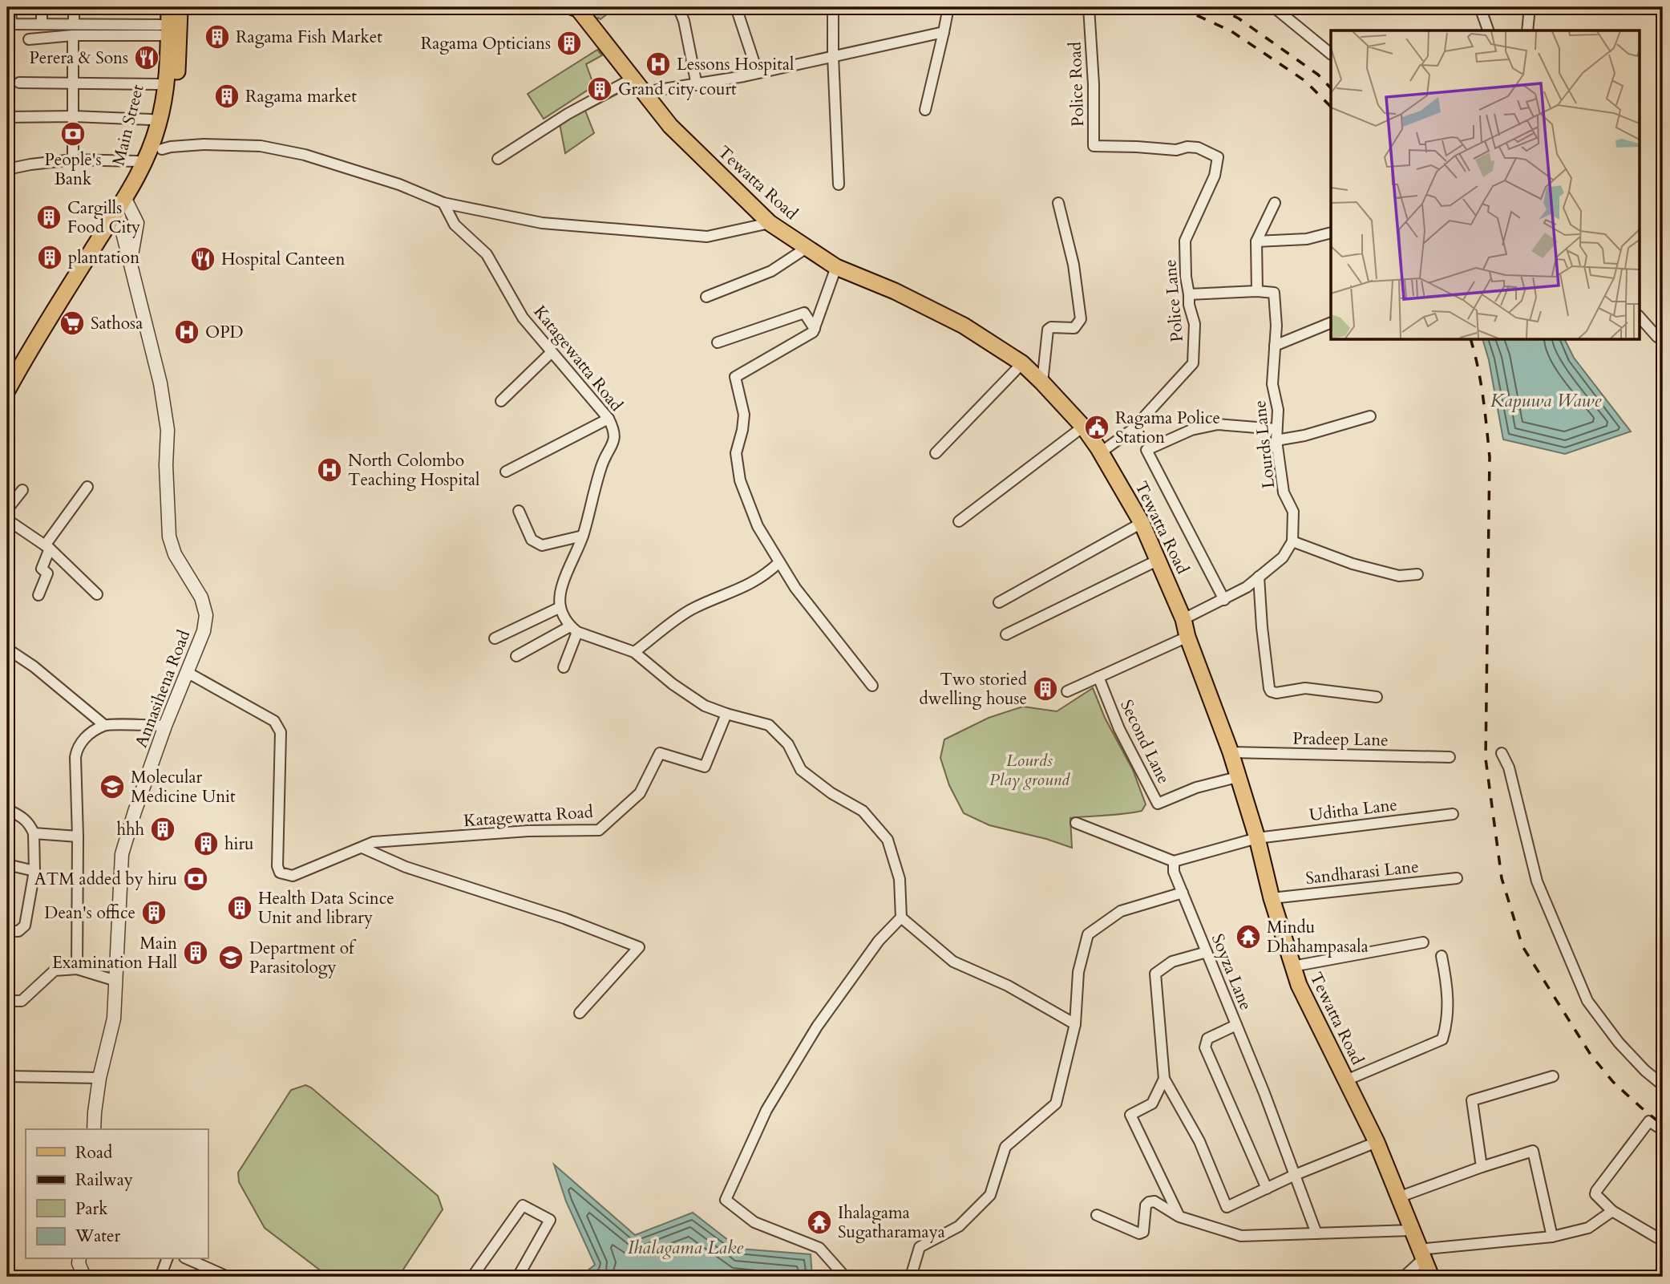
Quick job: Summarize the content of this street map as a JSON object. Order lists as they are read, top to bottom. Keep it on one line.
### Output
{"streets":{"main road":["Main Street","Tewatta Road"],"street":["Police Road","Police Lane","Katagewatta Road","Lourds Lane","Annasihena Road","Pradeep Lane","Second Lane","Uditha Lane","Sandharasi Lane","Soyza Lane"]},"crossings":[["Police Road","Police Lane"],["Main Street","Annasihena Road"],["Tewatta Road","Police Lane"],["Tewatta Road","Pradeep Lane"],["Tewatta Road","Second Lane"],["Tewatta Road","Uditha Lane"],["Tewatta Road","Sandharasi Lane"],["Katagewatta Road","Annasihena Road"]],"water":["Kapuwa Wawe","Ihalagama Lake"],"parks":["Lourds Play ground"],"places":{"building":["Ragama Fish Market","Ragama Opticians","Grand city court","Ragama market","Cargills Food City","plantation","Two storied dwelling house","hhh","hiru","Health Data Scince Unit and library","Dean's office","Main Examination Hall"],"restaurant":["Perera & Sons","Hospital Canteen"],"hospital":["Lessons Hospital","OPD","North Colombo Teaching Hospital"],"bank":["People's Bank","ATM added by hiru"],"supermarket":["Sathosa"],"public building":["Ragama Police Station"],"school or university":["Molecular Medicine Unit","Department of Parasitology"],"temple":["Mindu Dhahampasala","Ihalagama Sugatharamaya"]},"legend":["Road","Railway","Park","Water"]}
